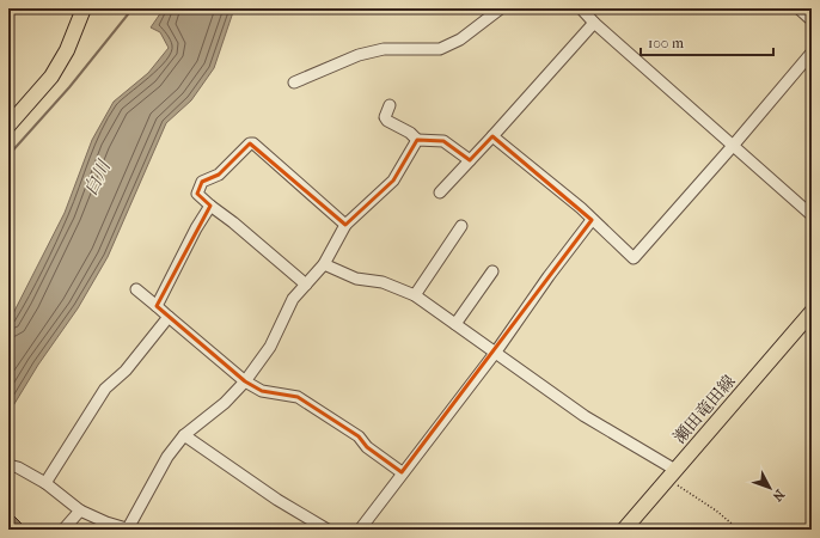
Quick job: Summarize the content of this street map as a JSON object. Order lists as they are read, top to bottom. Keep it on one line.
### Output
{"streets":{"main road":["瀬田竜田線"]},"water":["白川"],"scale_bar":"100 m","north":"bottom right"}
